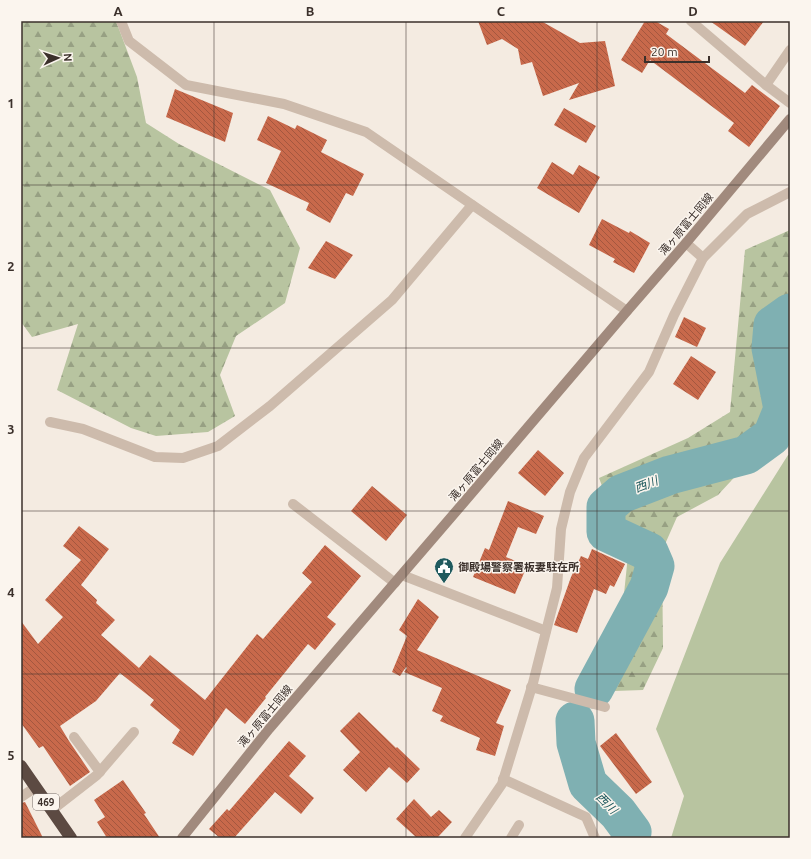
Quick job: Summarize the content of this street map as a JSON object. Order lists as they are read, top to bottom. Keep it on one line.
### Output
{"streets":{"highway":["469"],"main road":["滝ヶ原富士岡線"]},"water":["西川"],"places":{"public building":["御殿場警察署板妻駐在所"]},"scale_bar":"20 m","north":"right","grid":{"columns":["A","B","C","D"],"rows":["1","2","3","4","5"]}}
